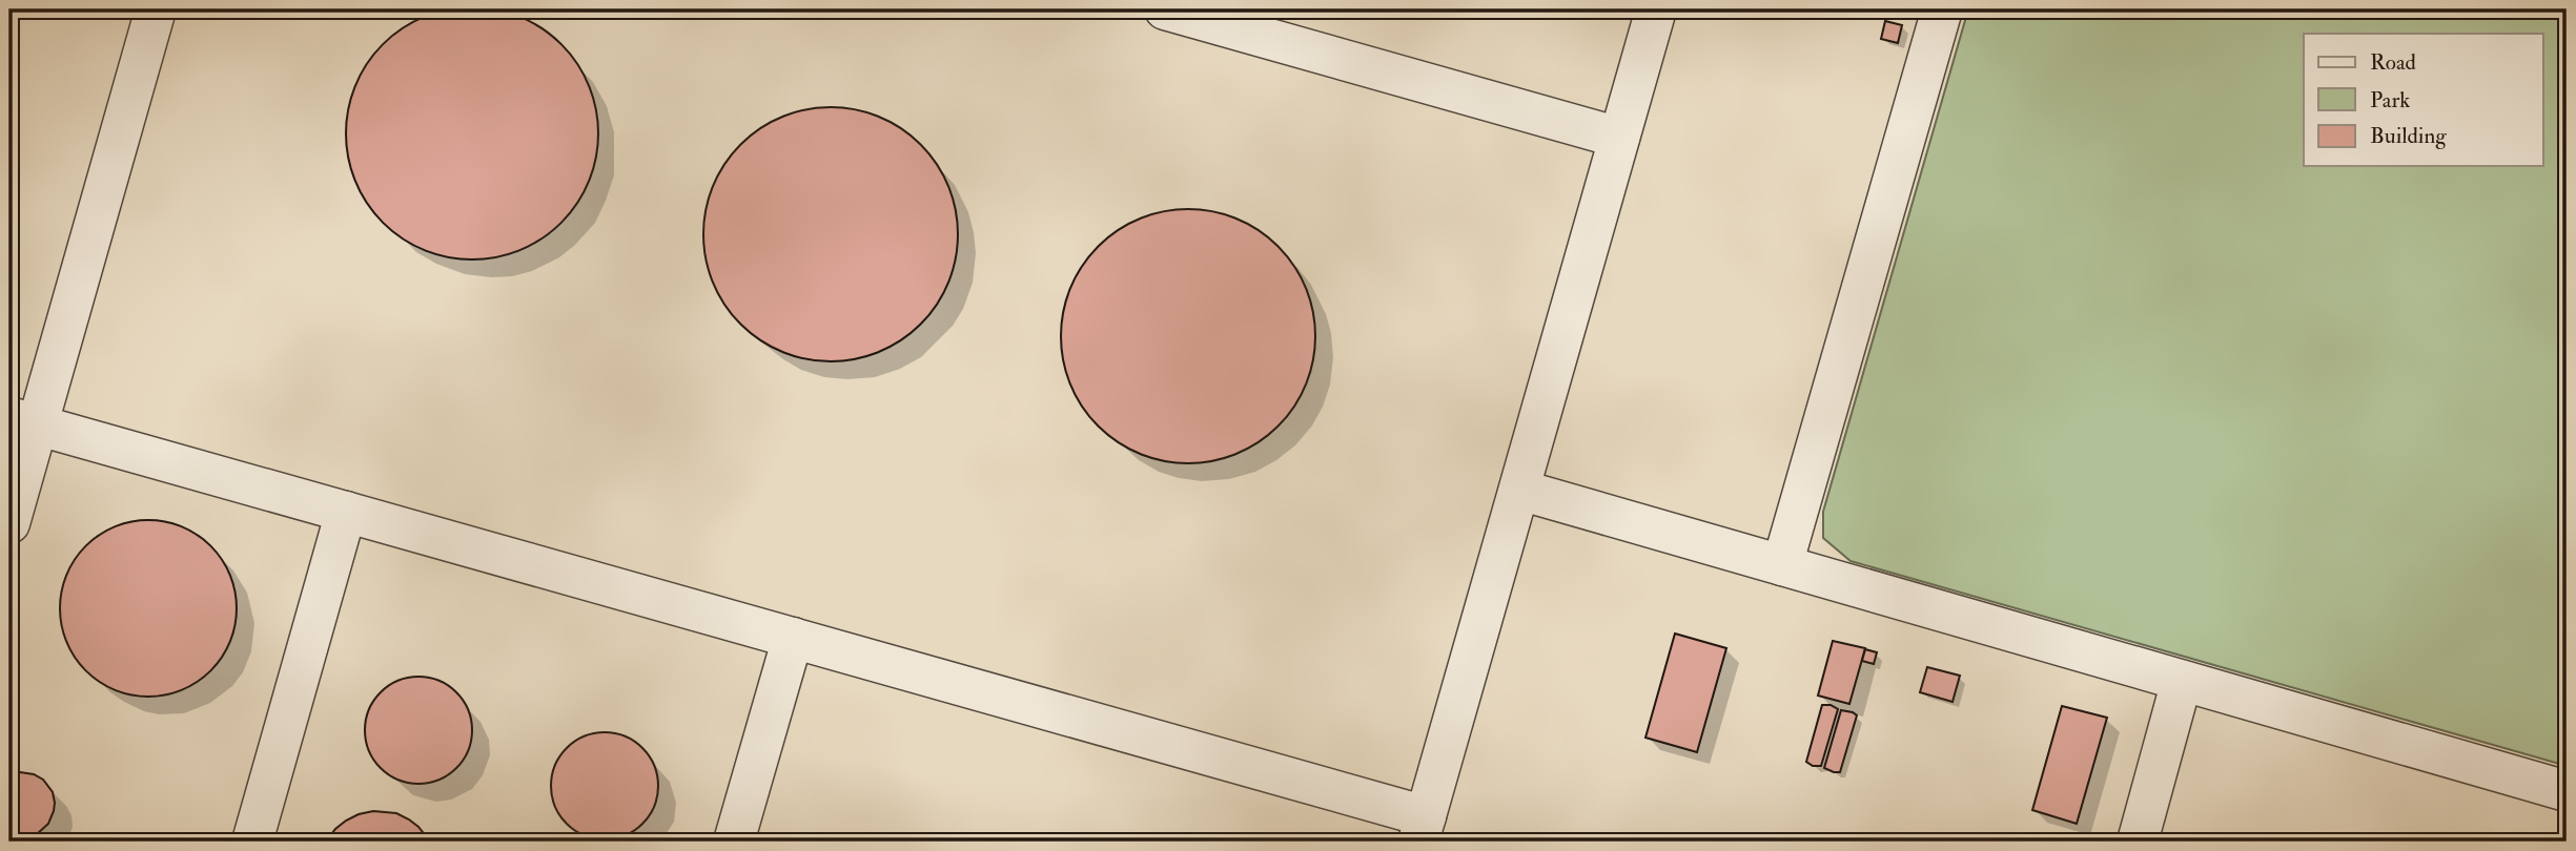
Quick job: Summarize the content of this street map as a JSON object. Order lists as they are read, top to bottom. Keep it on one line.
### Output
{"legend":["Road","Park","Building"]}
